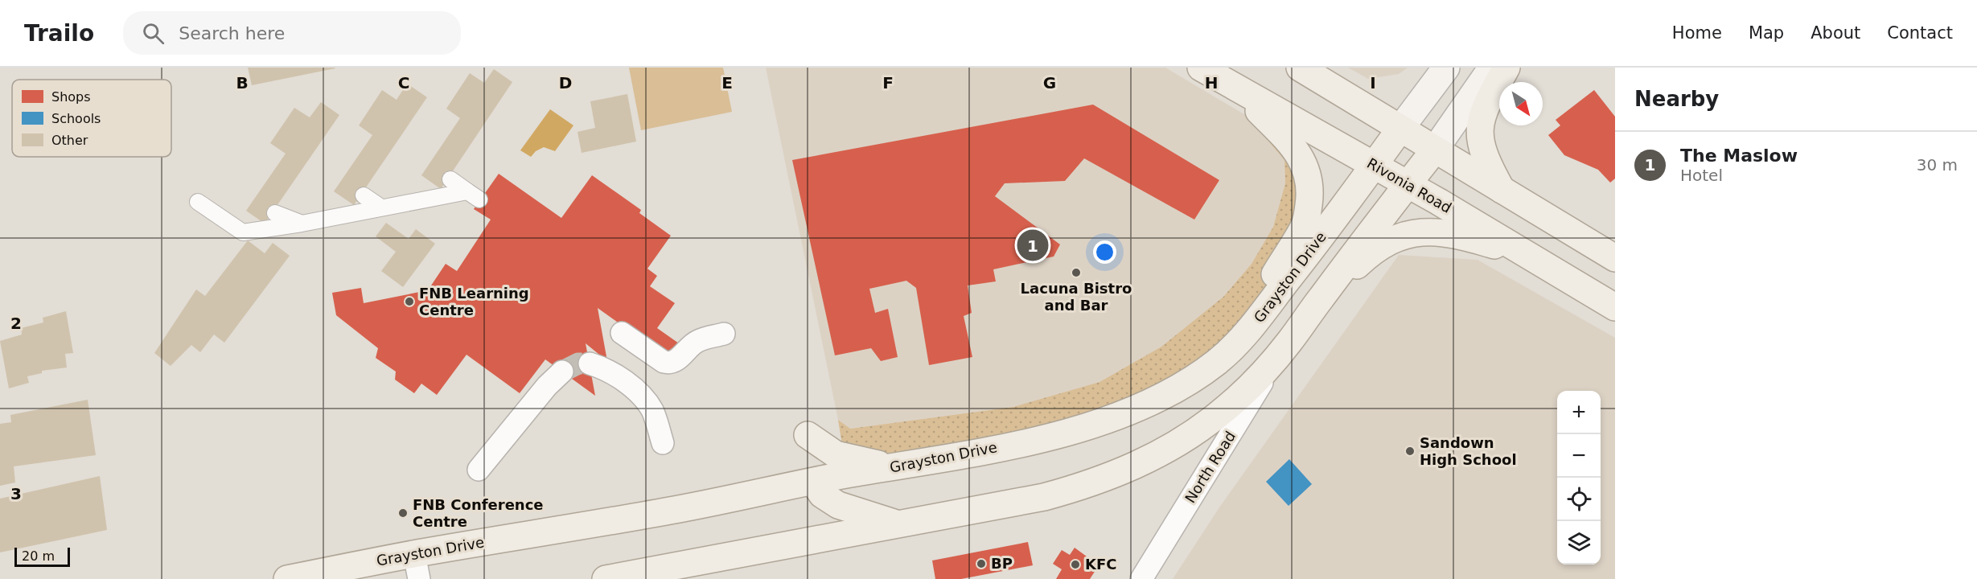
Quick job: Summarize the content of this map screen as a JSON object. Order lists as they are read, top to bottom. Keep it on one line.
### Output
{"streets":{"main road":["Rivonia Road","Grayston Drive"],"street":["North Road"]},"crossings":[["Rivonia Road","Grayston Drive"]],"places":["Lacuna Bistro and Bar","FNB Learning Centre","Sandown High School","FNB Conference Centre","BP","KFC"],"legend":["Shops","Schools","Other"],"scale_bar":"20 m","north":"bottom right","page":{"header":"Trailo","search":"Search here","nav":["Home","Map","About","Contact"],"heading":"Nearby","list":[{"mark":"1","name":"The Maslow","note":"Hotel","value":"30 m"}],"pins":"1","map_buttons":["+","−"],"scale":"20 m"},"grid":{"columns":["B","C","D","E","F","G","H","I"],"rows":["2","3"]}}
